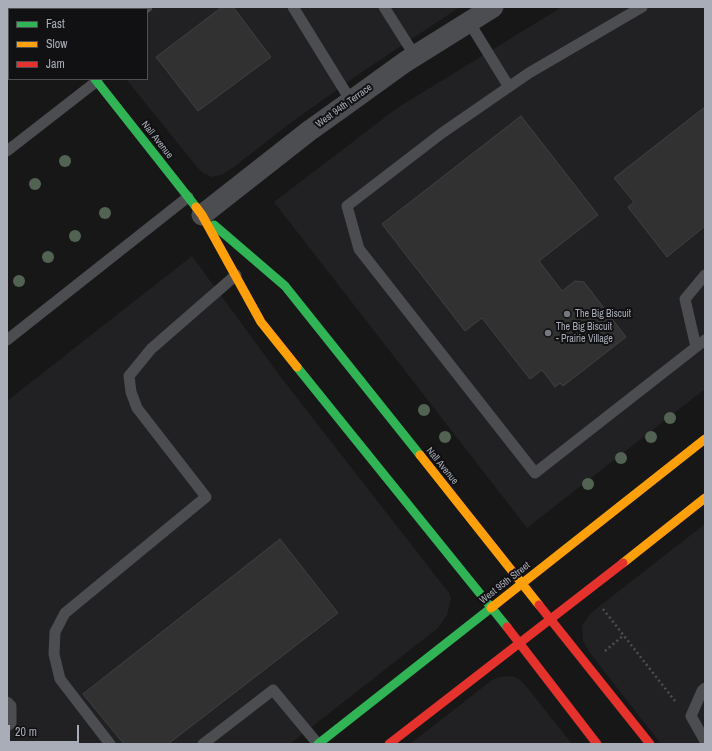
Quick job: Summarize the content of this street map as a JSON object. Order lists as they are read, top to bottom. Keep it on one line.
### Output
{"streets":{"main road":["Nall Avenue","West 95th Street"],"street":["West 94th Terrace"]},"crossings":[["West 94th Terrace","Nall Avenue"],["Nall Avenue","West 95th Street"]],"places":["The Big Biscuit","The Big Biscuit - Prairie Village"],"legend":["Fast","Slow","Jam"],"scale_bar":"20 m"}
